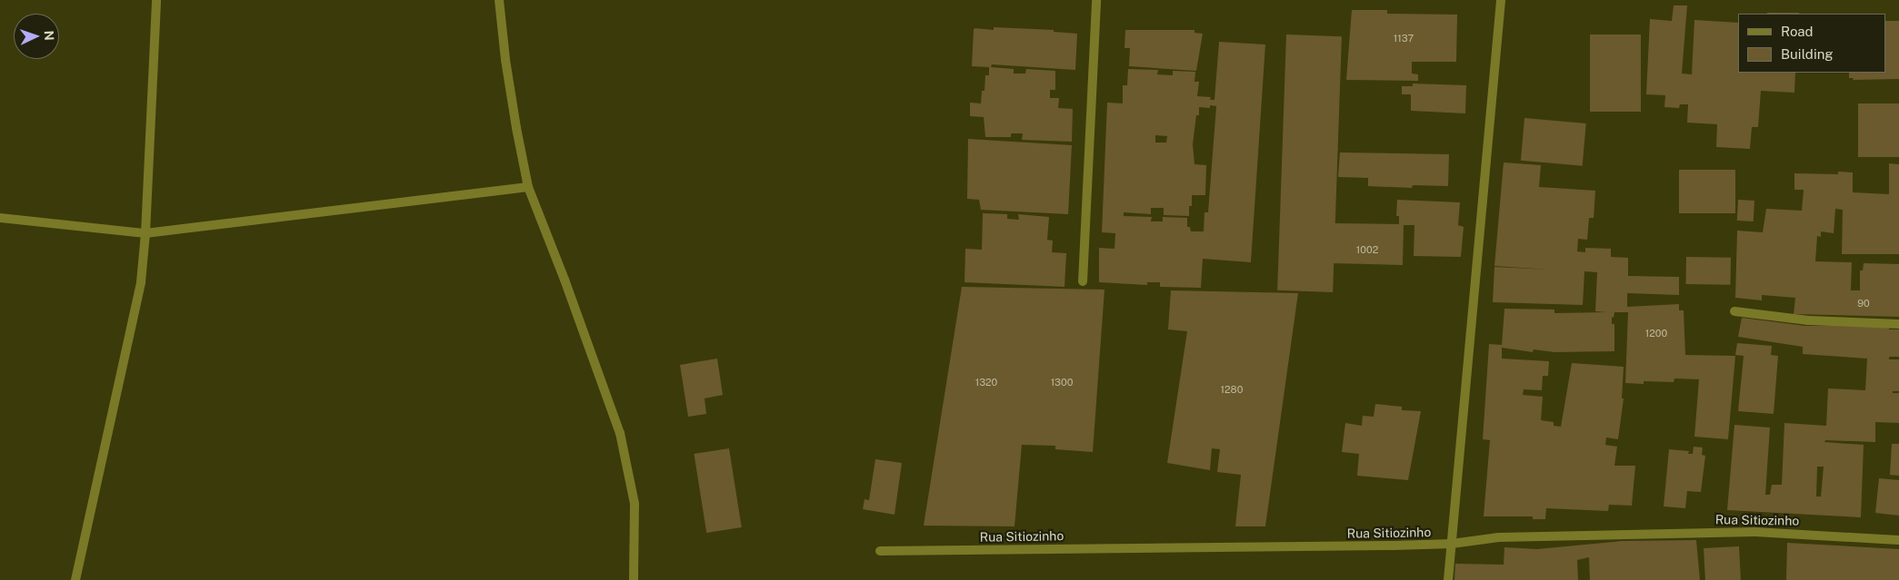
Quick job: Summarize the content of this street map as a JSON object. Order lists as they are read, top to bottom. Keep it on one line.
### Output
{"streets":{"street":["Rua Sitiozinho"]},"house_numbers":["1137","1002","90","1200","1320","1300","1280"],"legend":["Road","Building"],"north":"right"}
